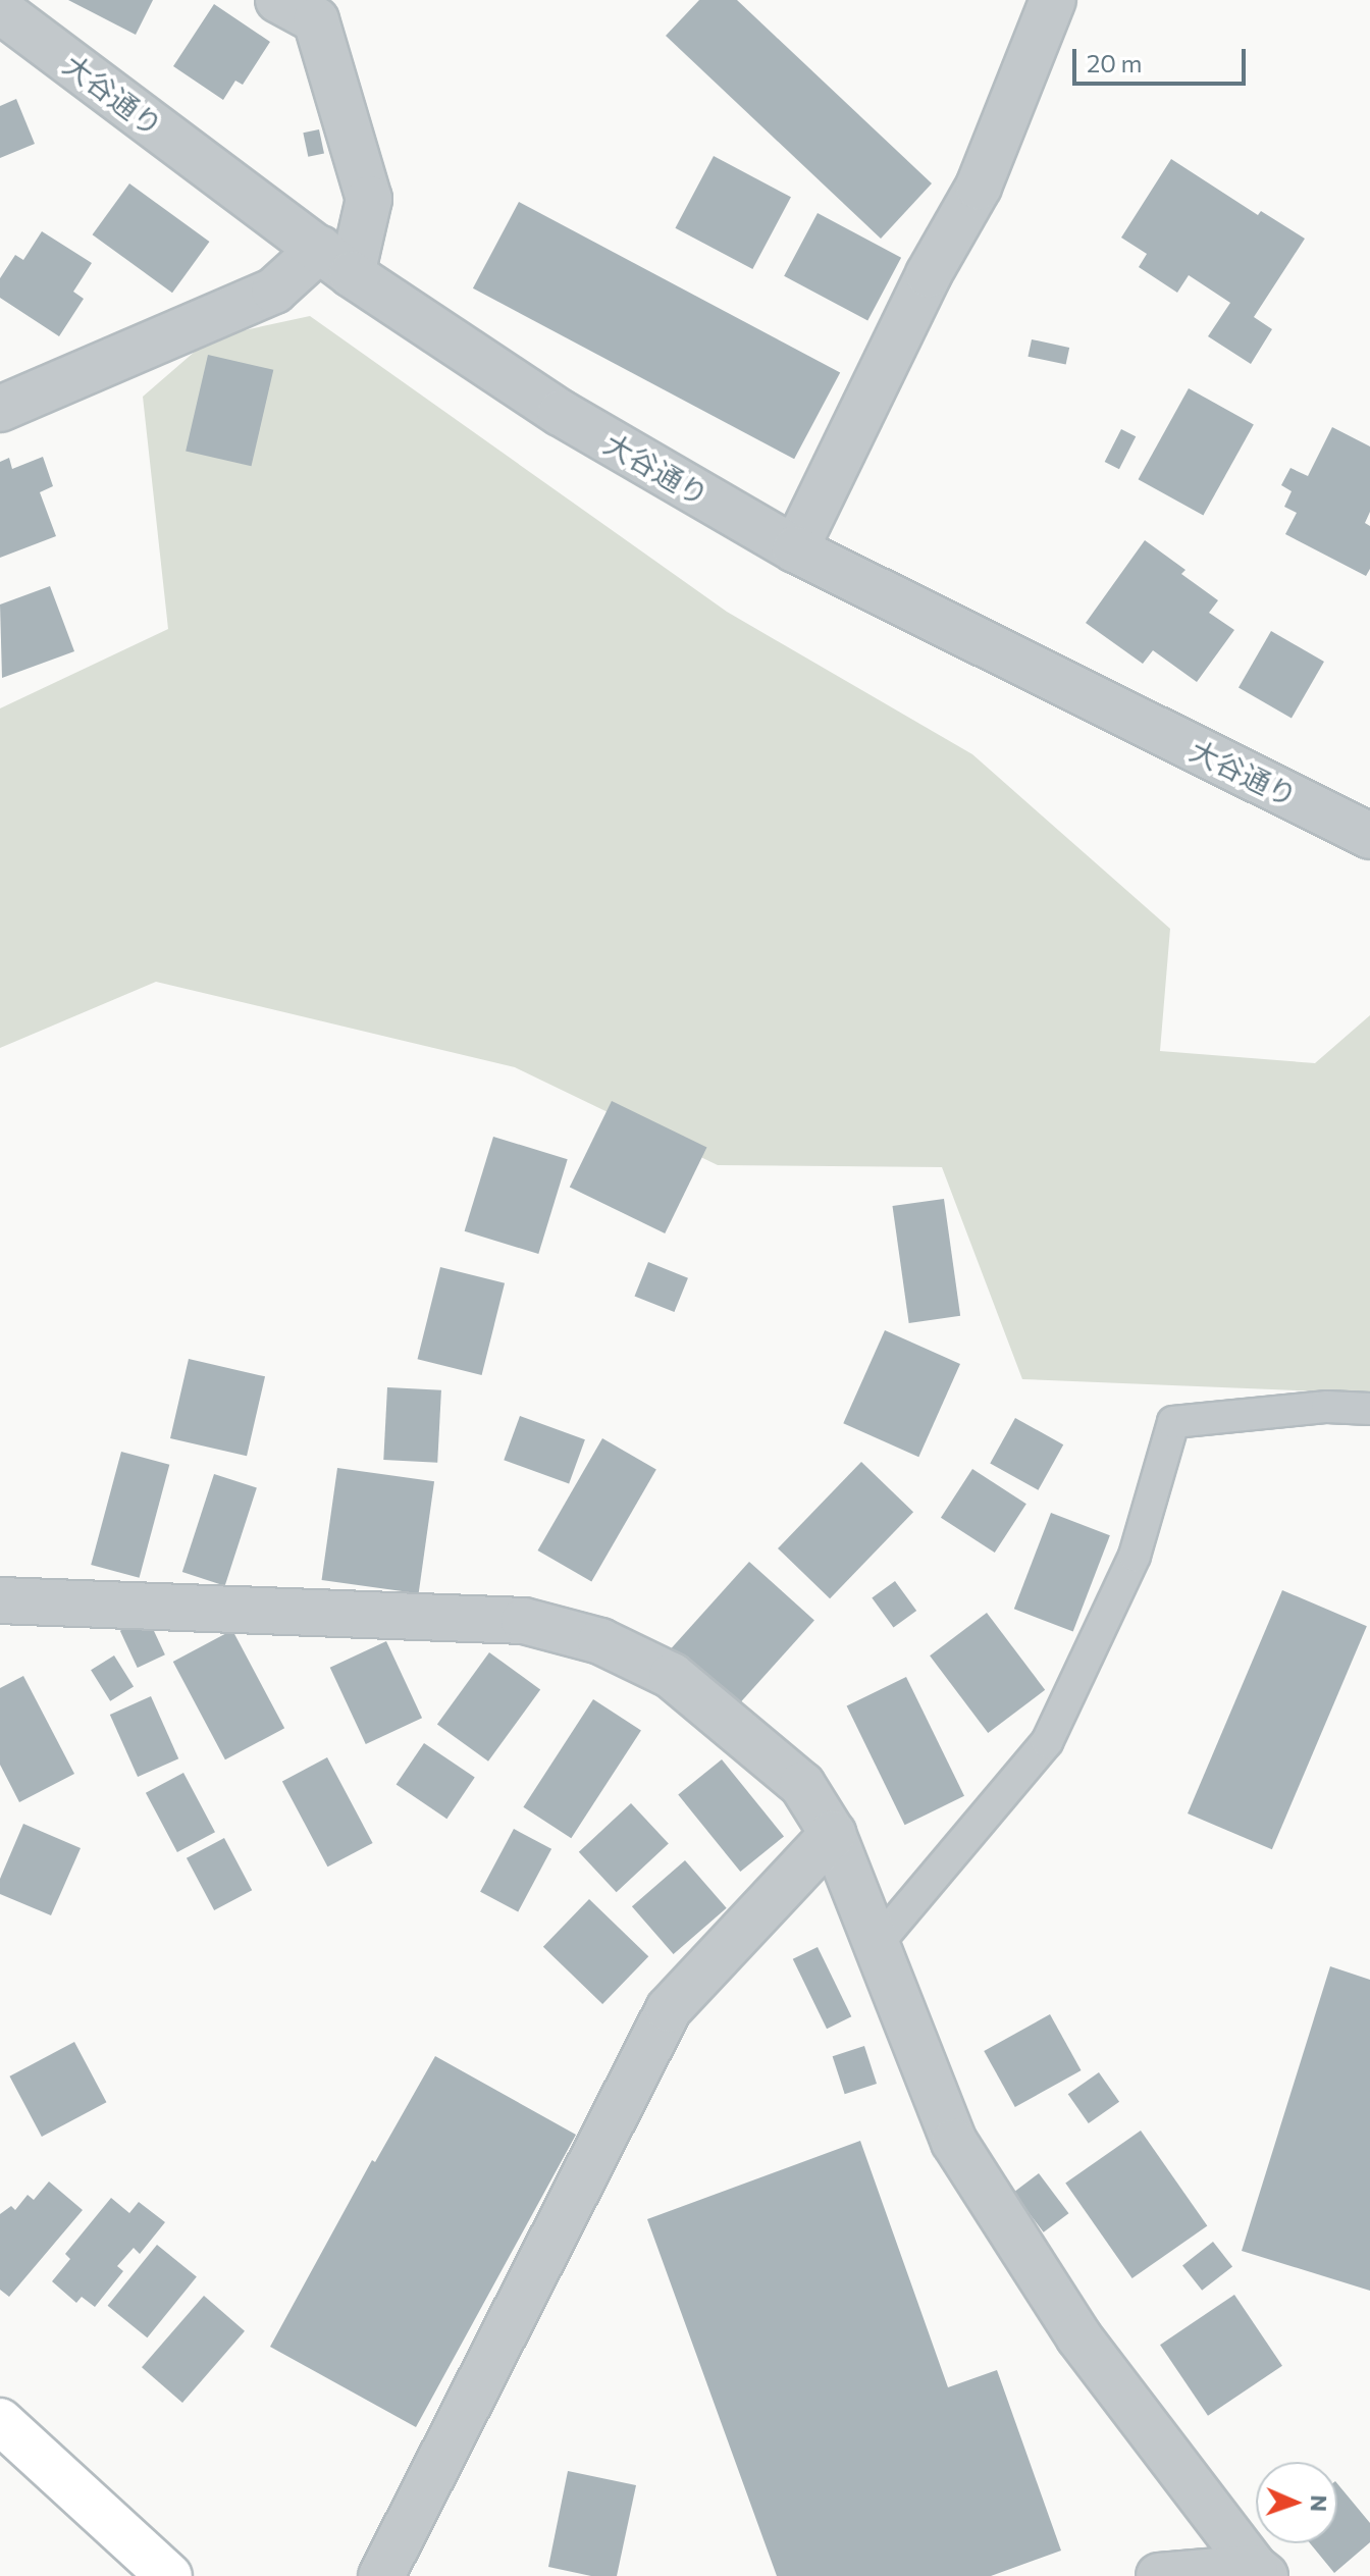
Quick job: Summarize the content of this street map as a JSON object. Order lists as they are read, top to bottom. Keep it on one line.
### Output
{"streets":{"street":["大谷通り"]},"scale_bar":"20 m","north":"right"}
